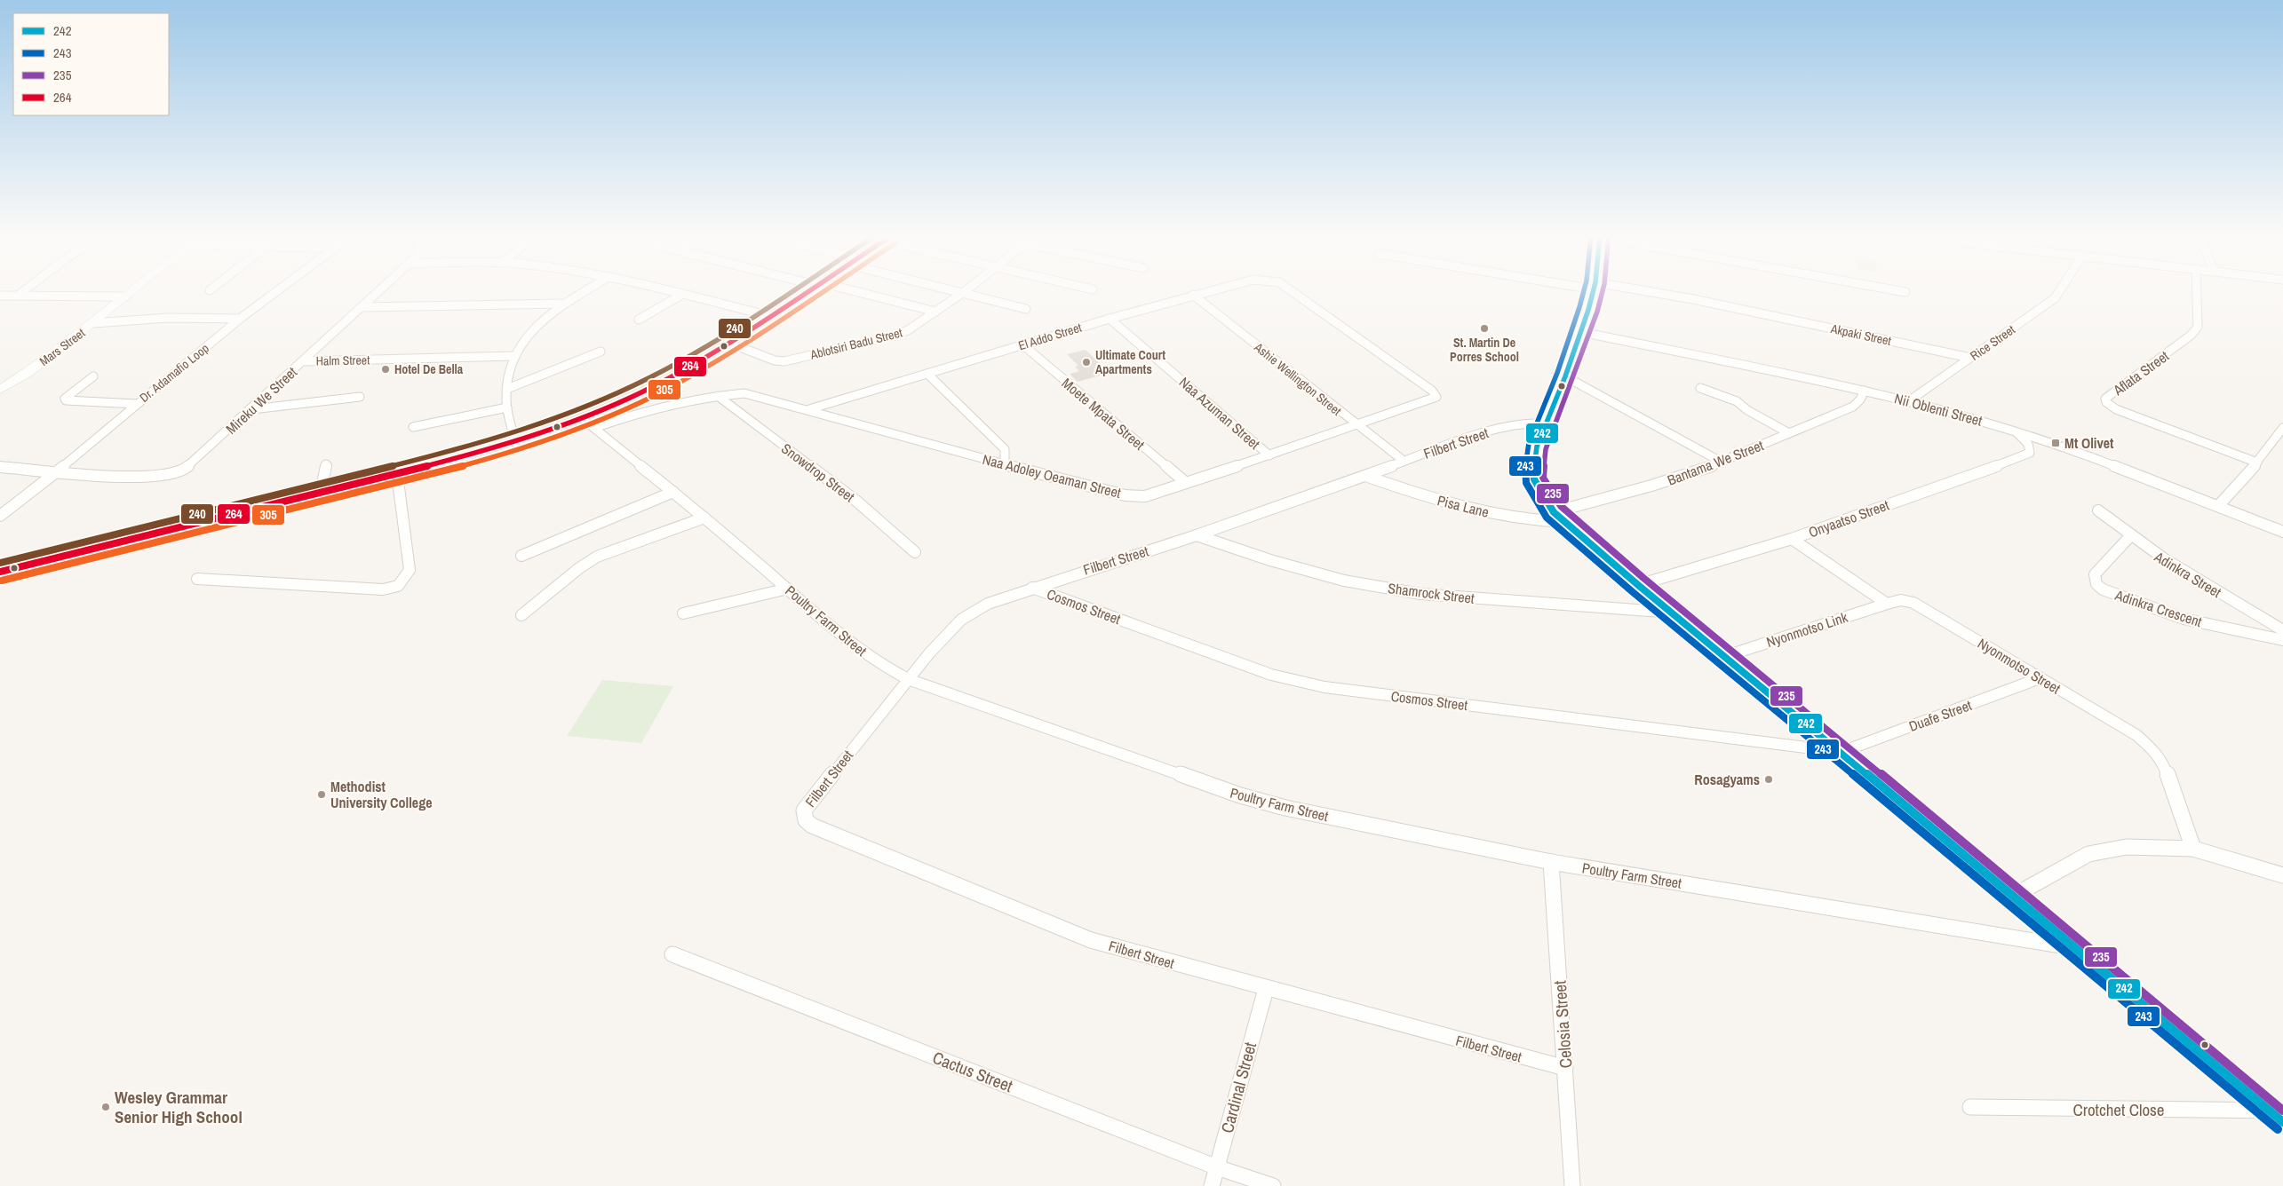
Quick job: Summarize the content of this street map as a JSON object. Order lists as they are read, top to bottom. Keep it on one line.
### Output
{"streets":{"main road":["Mars Street"],"street":["Akpaki Street","El Addo Street","Rice Street","Ablotsiri Badu Street","Halm Street","Dr. Adamafio Loop","Aflata Street","Ashie Wellington Street","Mireku We Street","Nii Oblenti Street","Naa Azuman Street","Moete Mpata Street","Filbert Street","Bantama We Street","Snowdrop Street","Naa Adoley Oeaman Street","Pisa Lane","Onyaatso Street","Adinkra Street","Shamrock Street","Cosmos Street","Adinkra Crescent","Poultry Farm Street","Nyonmotso Link","Nyonmotso Street","Duafe Street","Celosia Street","Cactus Street","Cardinal Street","Crotchet Close"]},"crossings":[["Akpaki Street","Rice Street"],["El Addo Street","Ashie Wellington Street"],["El Addo Street","Naa Azuman Street"],["El Addo Street","Moete Mpata Street"],["El Addo Street","Naa Adoley Oeaman Street"],["Rice Street","Nii Oblenti Street"],["Halm Street","Mireku We Street"],["Dr. Adamafio Loop","Mireku We Street"],["Ashie Wellington Street","Filbert Street"],["Ashie Wellington Street","Naa Adoley Oeaman Street"],["Nii Oblenti Street","Bantama We Street"],["Nii Oblenti Street","Onyaatso Street"],["Naa Azuman Street","Naa Adoley Oeaman Street"],["Moete Mpata Street","Naa Adoley Oeaman Street"],["Filbert Street","Pisa Lane"],["Filbert Street","Shamrock Street"],["Filbert Street","Cosmos Street"],["Filbert Street","Poultry Farm Street"],["Filbert Street","Celosia Street"],["Filbert Street","Cardinal Street"],["Bantama We Street","Pisa Lane"],["Snowdrop Street","Naa Adoley Oeaman Street"],["Naa Adoley Oeaman Street","Poultry Farm Street"],["Adinkra Street","Adinkra Crescent"],["Cosmos Street","Duafe Street"],["Poultry Farm Street","Celosia Street"],["Nyonmotso Link","Nyonmotso Street"],["Nyonmotso Street","Duafe Street"],["Cactus Street","Cardinal Street"]],"places":{"other":["St. Martin De Porres School","Ultimate Court Apartments","Hotel De Bella","Rosagyams","Methodist University College","Wesley Grammar Senior High School"],"transit":["Mt Olivet"]},"lines":["transit line 242","transit line 243","transit line 235","transit line 264","transit line 305","transit line 240"],"legend":["242","243","235","264"]}
